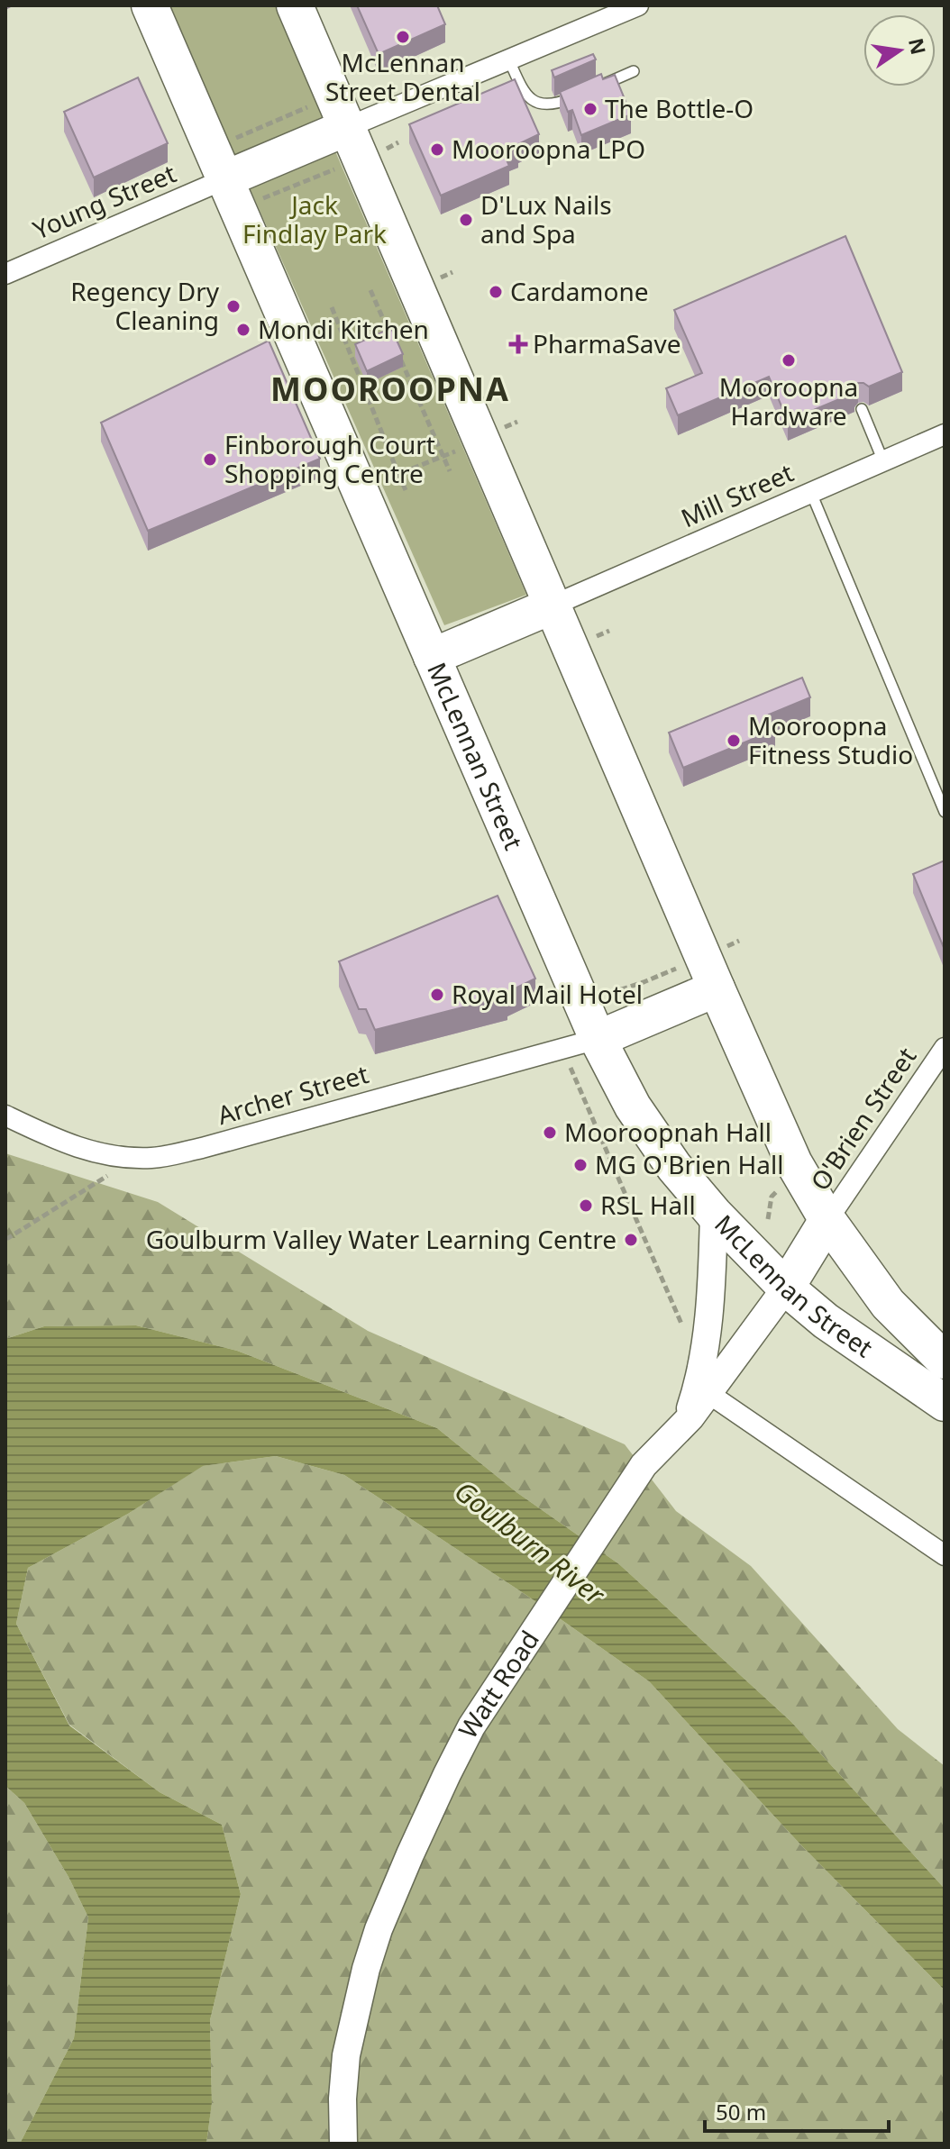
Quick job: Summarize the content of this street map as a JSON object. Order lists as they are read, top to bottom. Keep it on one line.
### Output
{"streets":{"highway":["McLennan Street"],"street":["Young Street","Mill Street","Archer Street","O'Brien Street","Watt Road"]},"crossings":[["Young Street","McLennan Street"],["Mill Street","McLennan Street"],["McLennan Street","Archer Street"],["McLennan Street","O'Brien Street"],["McLennan Street","Watt Road"]],"districts":["MOOROOPNA"],"water":["Goulburn River"],"parks":["Jack Findlay Park"],"places":{"other":["McLennan Street Dental","The Bottle-O","Mooroopna LPO","D'Lux Nails and Spa","Cardamone","Regency Dry Cleaning","Mondi Kitchen","Mooroopna Hardware","Finborough Court Shopping Centre","Mooroopna Fitness Studio","Royal Mail Hotel","Mooroopnah Hall","MG O'Brien Hall","RSL Hall","Goulburm Valley Water Learning Centre"],"health":["PharmaSave"]},"scale_bar":"50 m","north":"right"}
